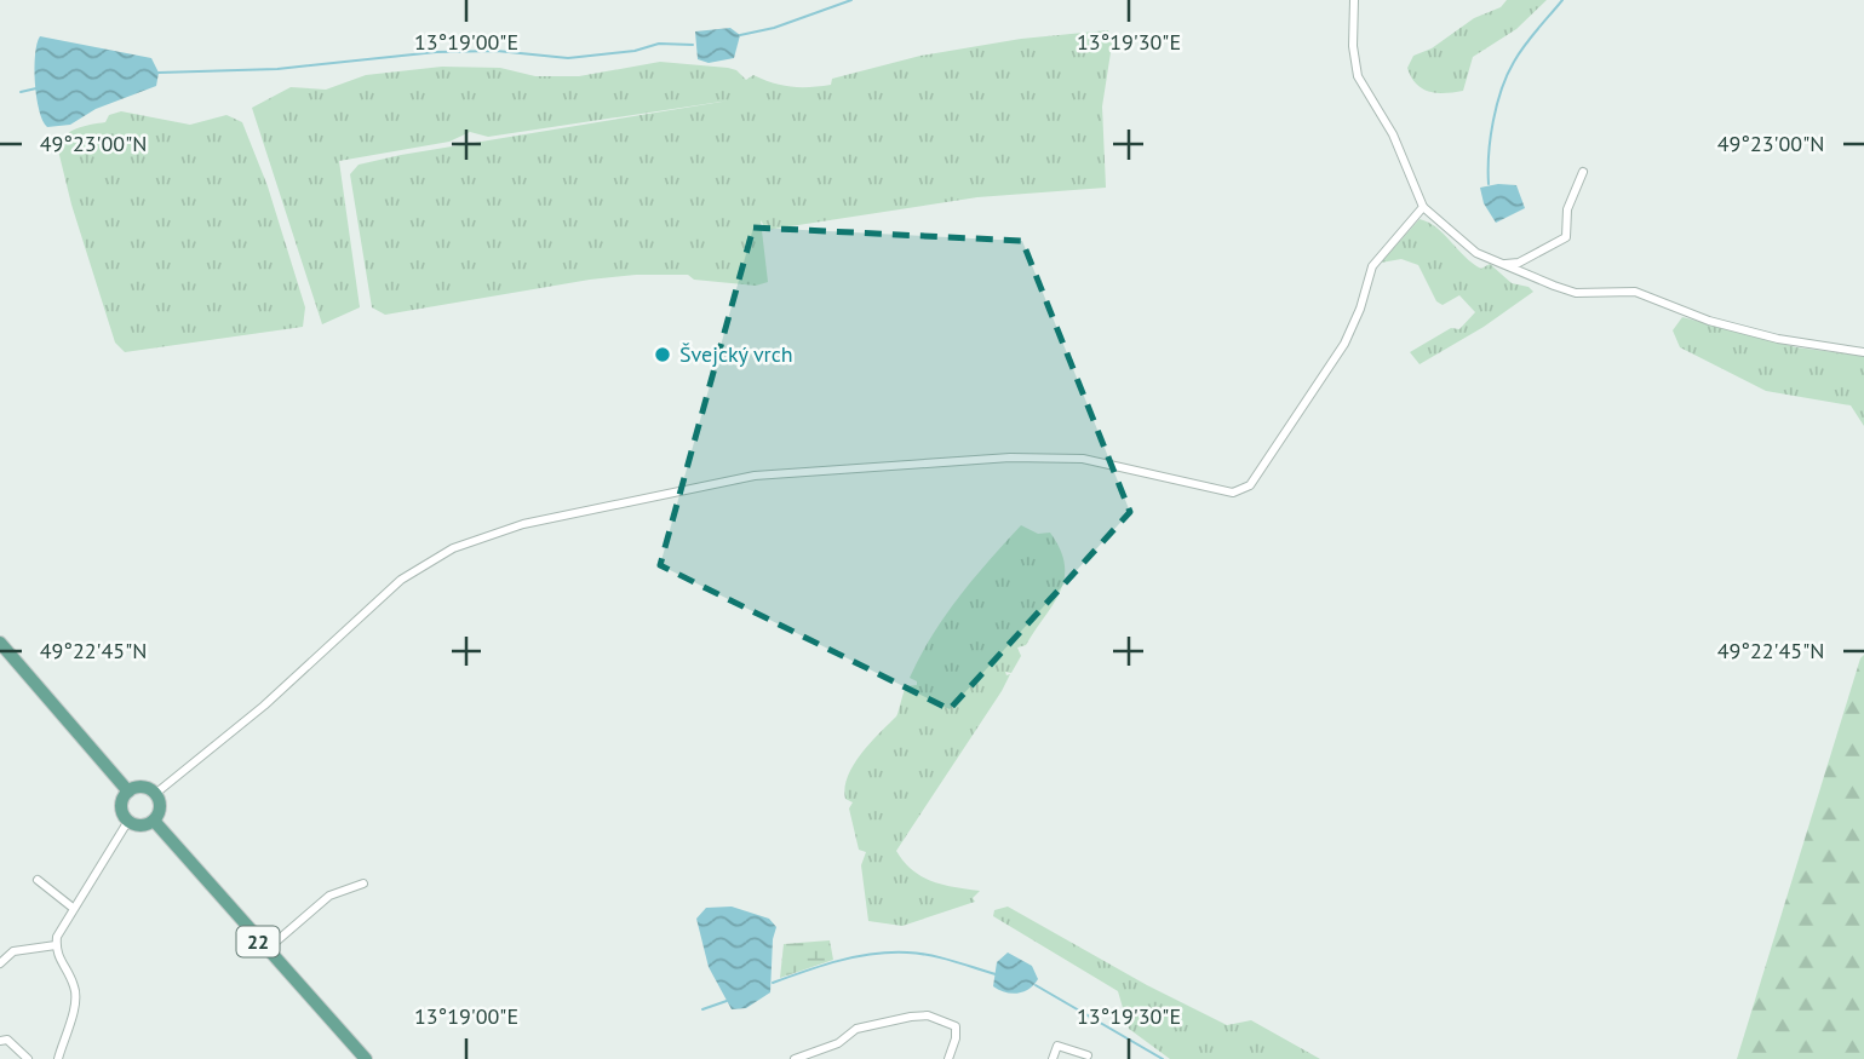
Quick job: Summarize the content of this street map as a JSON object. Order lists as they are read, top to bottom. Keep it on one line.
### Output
{"streets":{"main road":["22"]},"places":["Švejcký vrch"],"coordinates":["13°19'00\"E","13°19'30\"E","49°23'00\"N","49°22'45\"N"]}
